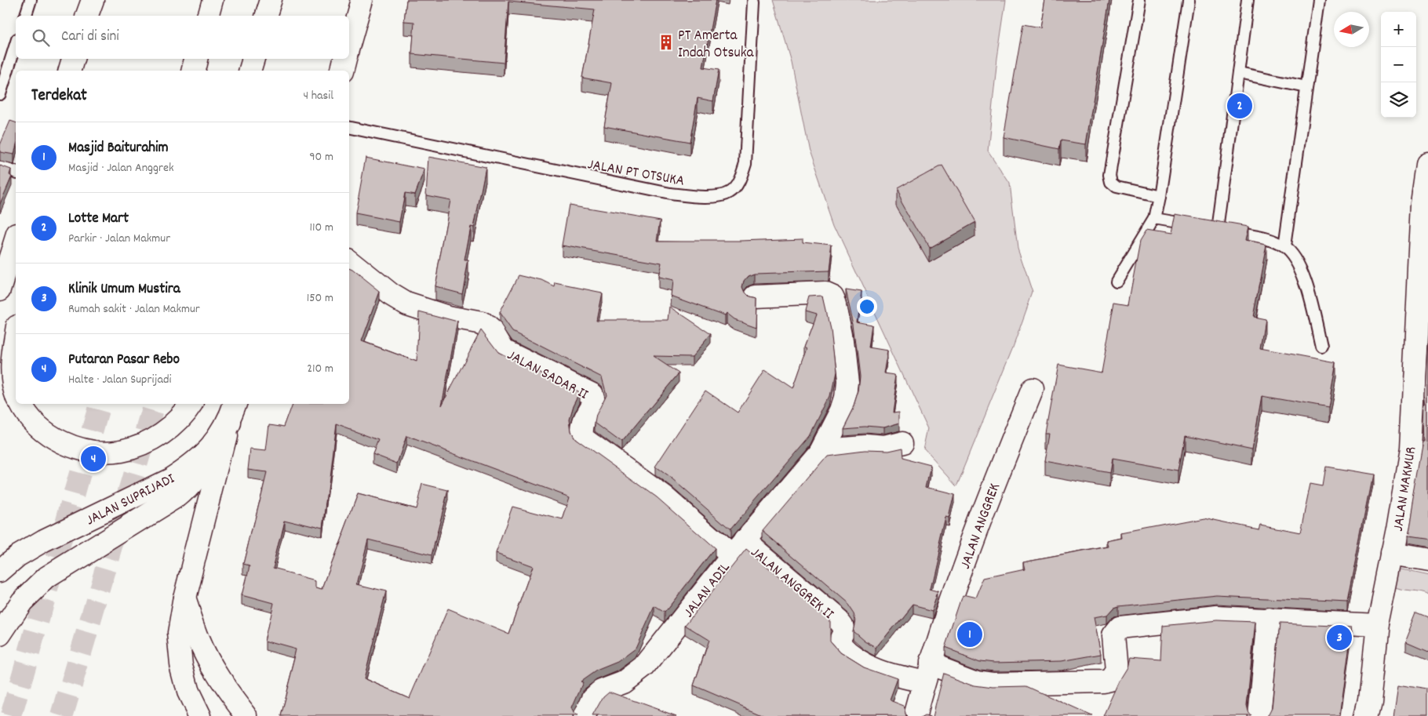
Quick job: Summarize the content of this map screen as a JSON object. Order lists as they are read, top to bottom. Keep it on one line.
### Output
{"streets":{"main road":["JALAN SADAR II","JALAN MAKMUR","JALAN SUPRIJADI","JALAN ANGGREK","JALAN ANGGREK II","JALAN ADIL"],"lane":["JALAN PT OTSUKA"]},"crossings":[["JALAN SADAR II","JALAN ANGGREK II"],["JALAN SADAR II","JALAN ADIL"],["JALAN ANGGREK","JALAN ANGGREK II"],["JALAN ANGGREK II","JALAN ADIL"]],"places":{"building":["PT Amerta Indah Otsuka"]},"north":"left","page":{"map_buttons":["+","−"],"search":"Cari di sini","heading":["Terdekat","4 hasil"],"pins":["2","4","1","3"],"list":[{"mark":"1","name":"Masjid Baiturahim","note":"Masjid · Jalan Anggrek","value":"90 m"},{"mark":"2","name":"Lotte Mart","note":"Parkir · Jalan Makmur","value":"110 m"},{"mark":"3","name":"Klinik Umum Mustira","note":"Rumah sakit · Jalan Makmur","value":"150 m"},{"mark":"4","name":"Putaran Pasar Rebo","note":"Halte · Jalan Suprijadi","value":"210 m"}]}}
